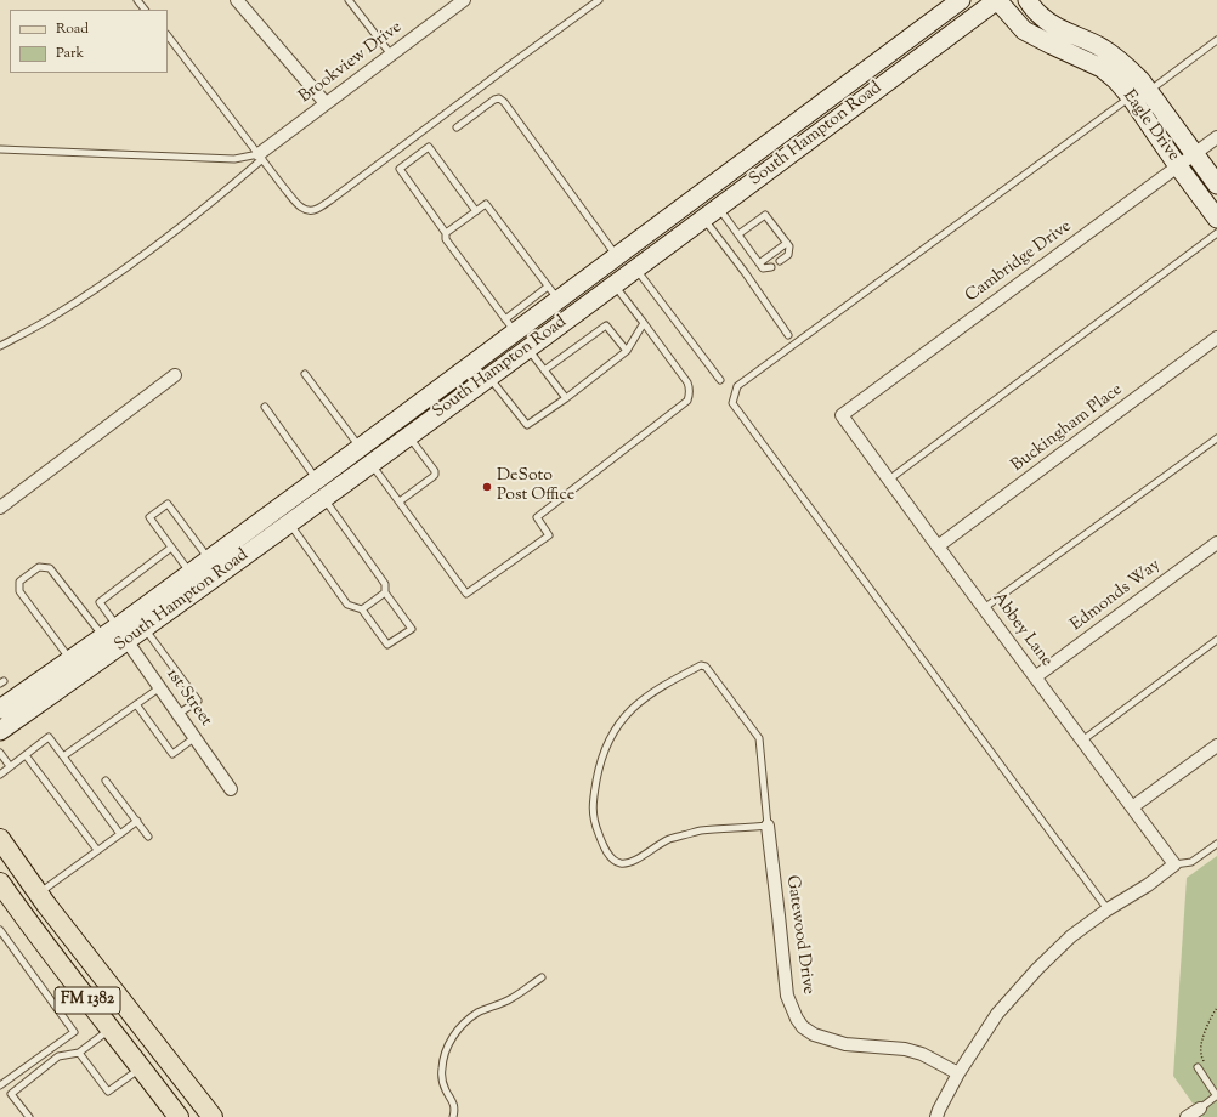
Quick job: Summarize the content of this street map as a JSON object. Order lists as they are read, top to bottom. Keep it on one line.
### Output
{"streets":{"main road":["Eagle Drive","South Hampton Road","FM 1382"],"street":["Brookview Drive","Cambridge Drive","Buckingham Place","Edmonds Way","Abbey Lane","1st Street","Gatewood Drive"]},"crossings":[["Eagle Drive","South Hampton Road"],["Eagle Drive","Cambridge Drive"],["South Hampton Road","1st Street"],["Cambridge Drive","Abbey Lane"],["Buckingham Place","Abbey Lane"],["Edmonds Way","Abbey Lane"]],"places":["DeSoto Post Office"],"legend":["Road","Park"]}
